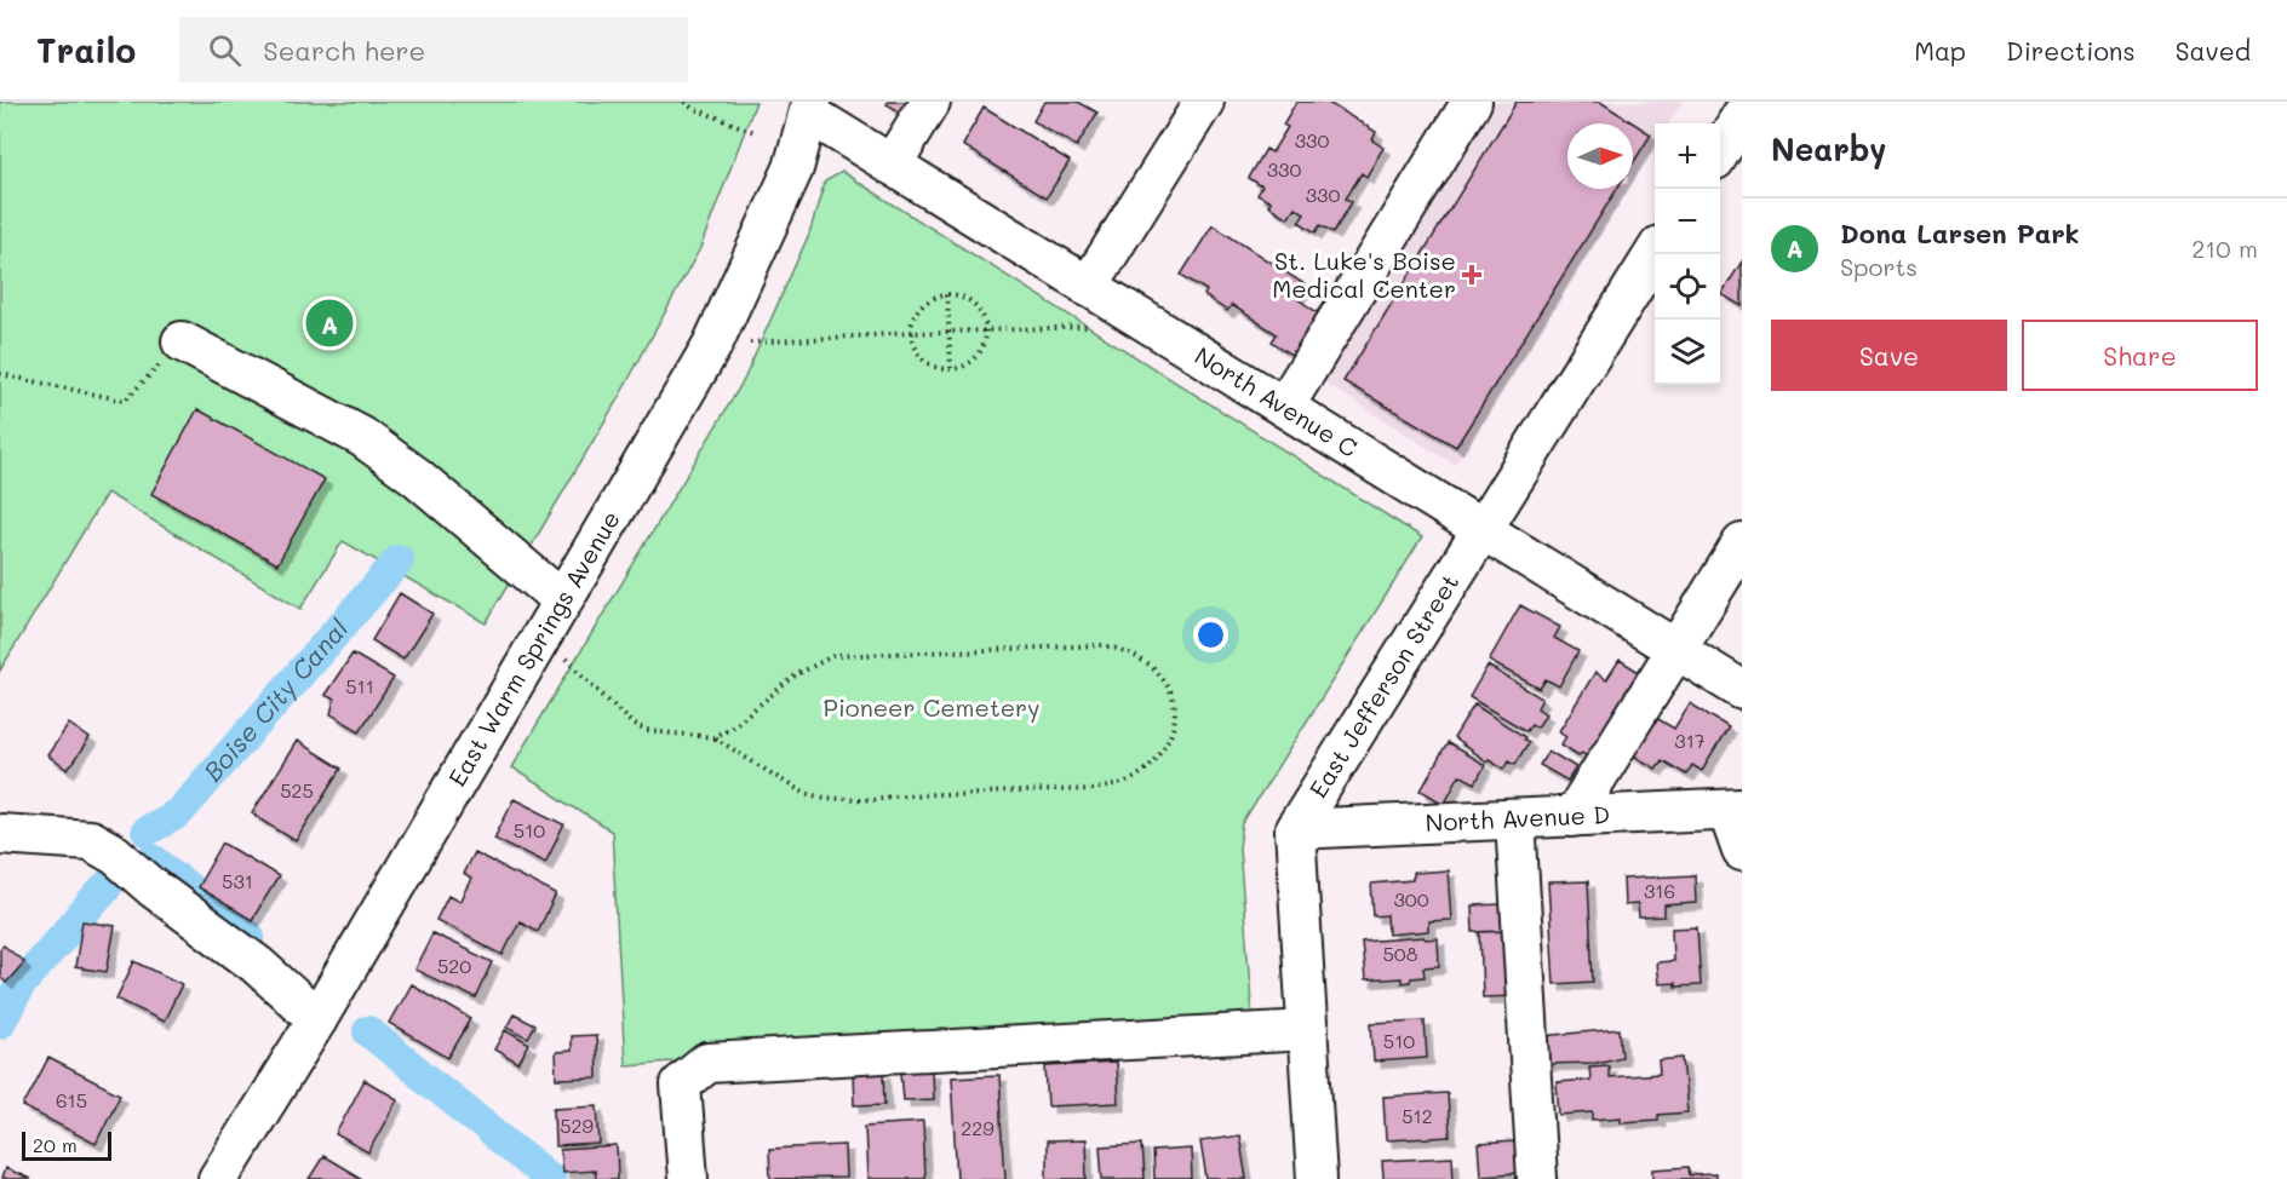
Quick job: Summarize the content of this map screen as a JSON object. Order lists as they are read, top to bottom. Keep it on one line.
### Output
{"streets":{"street":["North Avenue C","East Warm Springs Avenue","East Jefferson Street","North Avenue D"]},"crossings":[["North Avenue C","East Warm Springs Avenue"],["North Avenue C","East Jefferson Street"],["East Jefferson Street","North Avenue D"]],"water":["Boise City Canal"],"parks":["Pioneer Cemetery"],"places":{"health":["St. Luke's Boise Medical Center"]},"house_numbers":["330","330","330","511","317","525","510","531","316","300","508","520","510","615","512","529","229"],"scale_bar":"20 m","north":"right","page":{"header":"Trailo","search":"Search here","nav":["Map","Directions","Saved"],"heading":"Nearby","map_buttons":["+","−"],"list":[{"mark":"A","name":"Dona Larsen Park","note":"Sports","value":"210 m"}],"pins":"A","buttons":["Save","Share"],"scale":"20 m"}}
